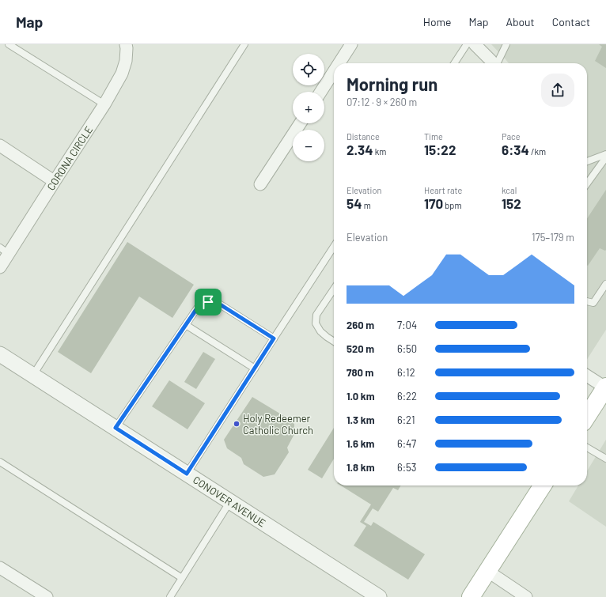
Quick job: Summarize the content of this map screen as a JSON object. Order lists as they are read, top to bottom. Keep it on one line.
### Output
{"streets":{"street":["CORONA CIRCLE","CONOVER AVENUE"]},"places":["Holy Redeemer Catholic Church"],"page":{"header":"Map","nav":["Home","Map","About","Contact"],"map_buttons":["+","−"],"heading":["Morning run","07:12 · 9 × 260 m"],"stats":[["Distance","2.34 km"],["Time","15:22"],["Pace","6:34 /km"],["Elevation","54 m"],["Heart rate","170 bpm"],["kcal","152"]],"chart":["Elevation","175–179 m"],"list":[{"name":"260 m","note":"7:04"},{"name":"520 m","note":"6:50"},{"name":"780 m","note":"6:12"},{"name":"1.0 km","note":"6:22"},{"name":"1.3 km","note":"6:21"},{"name":"1.6 km","note":"6:47"},{"name":"1.8 km","note":"6:53"}]}}
